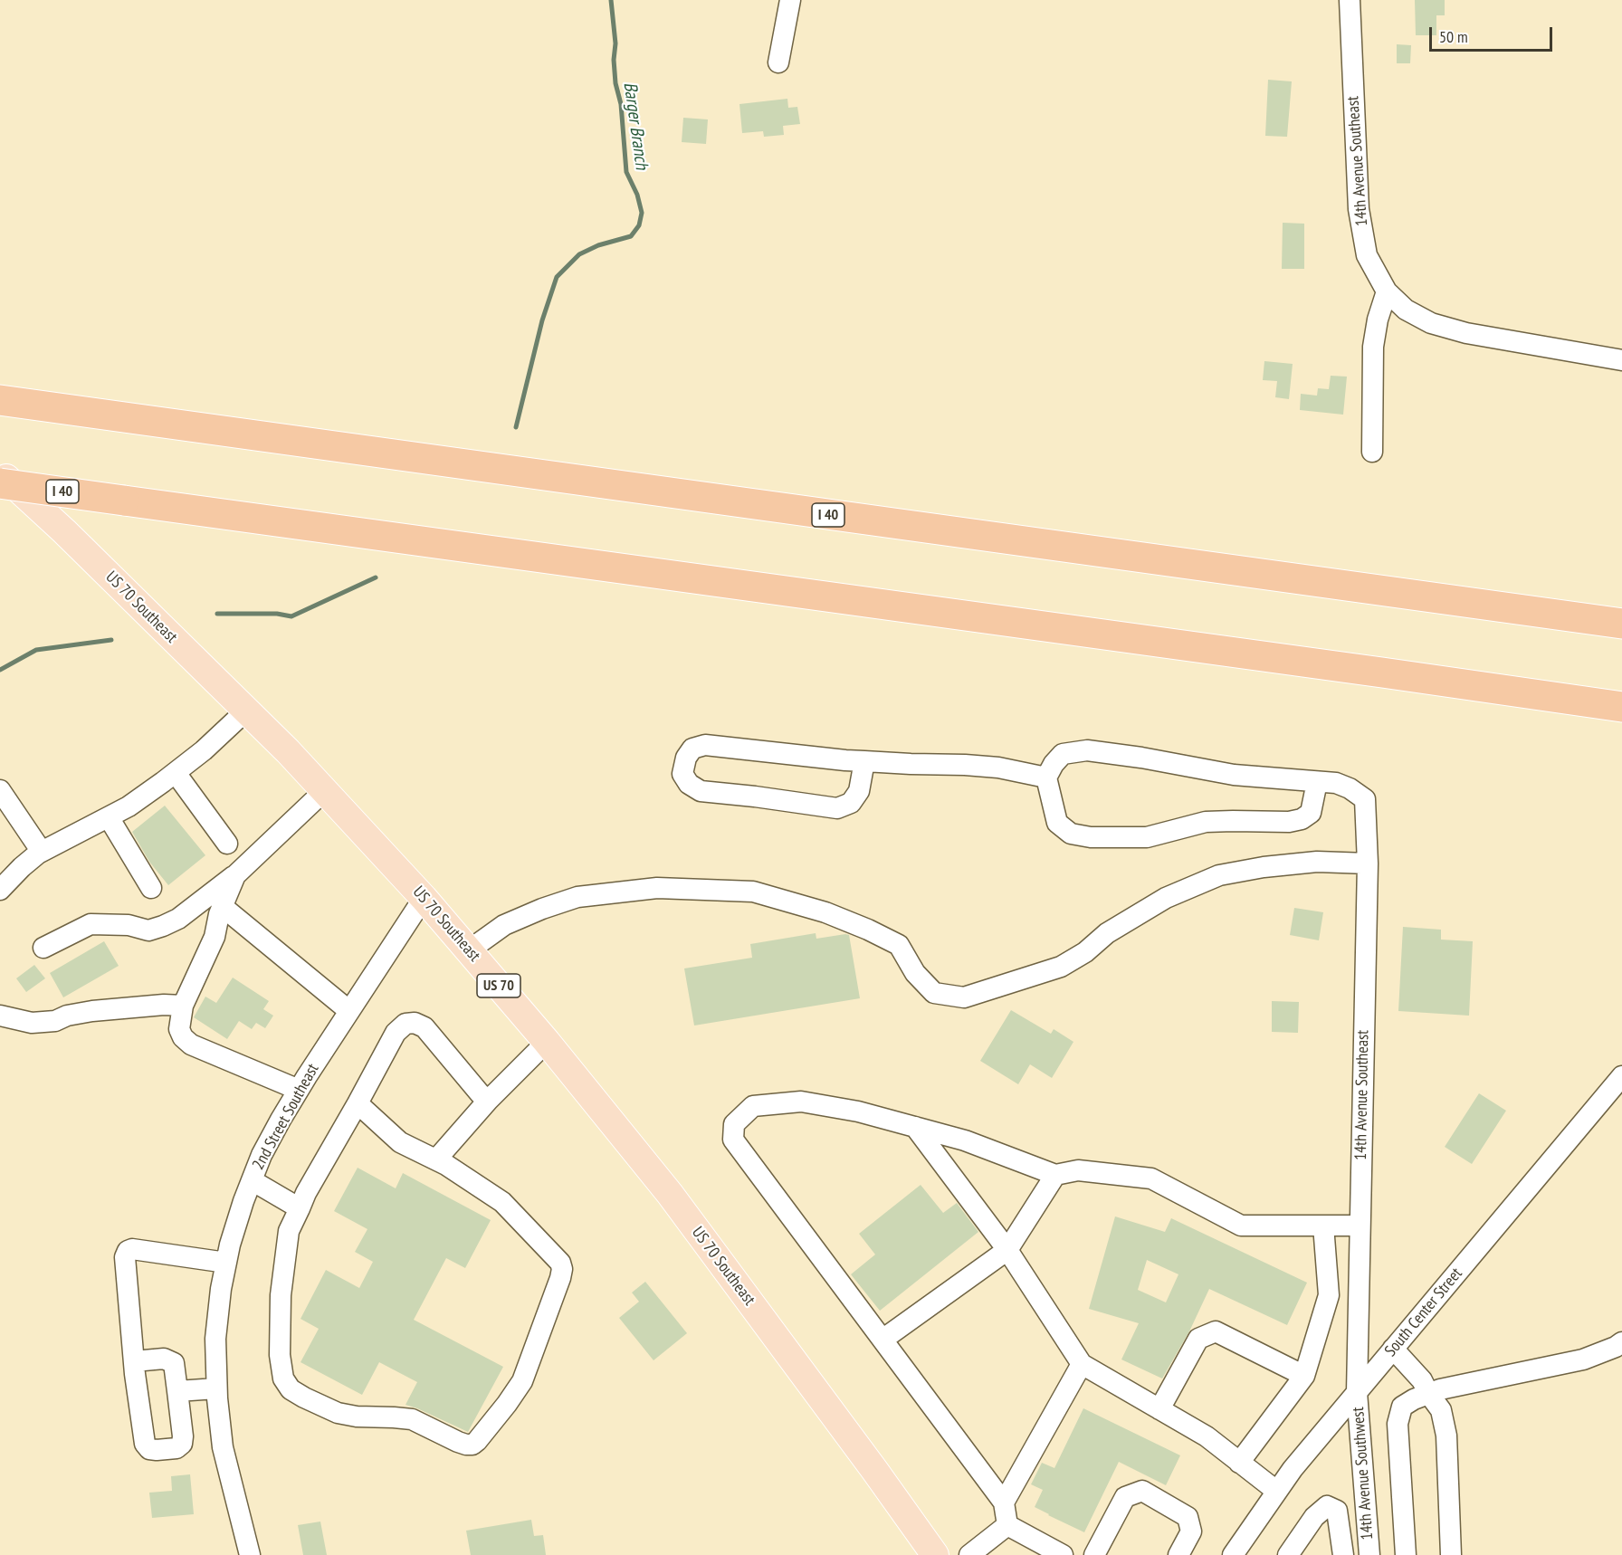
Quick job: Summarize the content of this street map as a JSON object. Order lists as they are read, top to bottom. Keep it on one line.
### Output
{"streets":{"highway":["I 40"],"main road":["US 70 Southeast","US 70"],"street":["14th Avenue Southeast","2nd Street Southeast","South Center Street","14th Avenue Southwest"]},"crossings":[["14th Avenue Southeast","South Center Street"],["14th Avenue Southeast","14th Avenue Southwest"],["US 70 Southeast","2nd Street Southeast"],["South Center Street","14th Avenue Southwest"]],"water":["Barger Branch"],"scale_bar":"50 m"}
